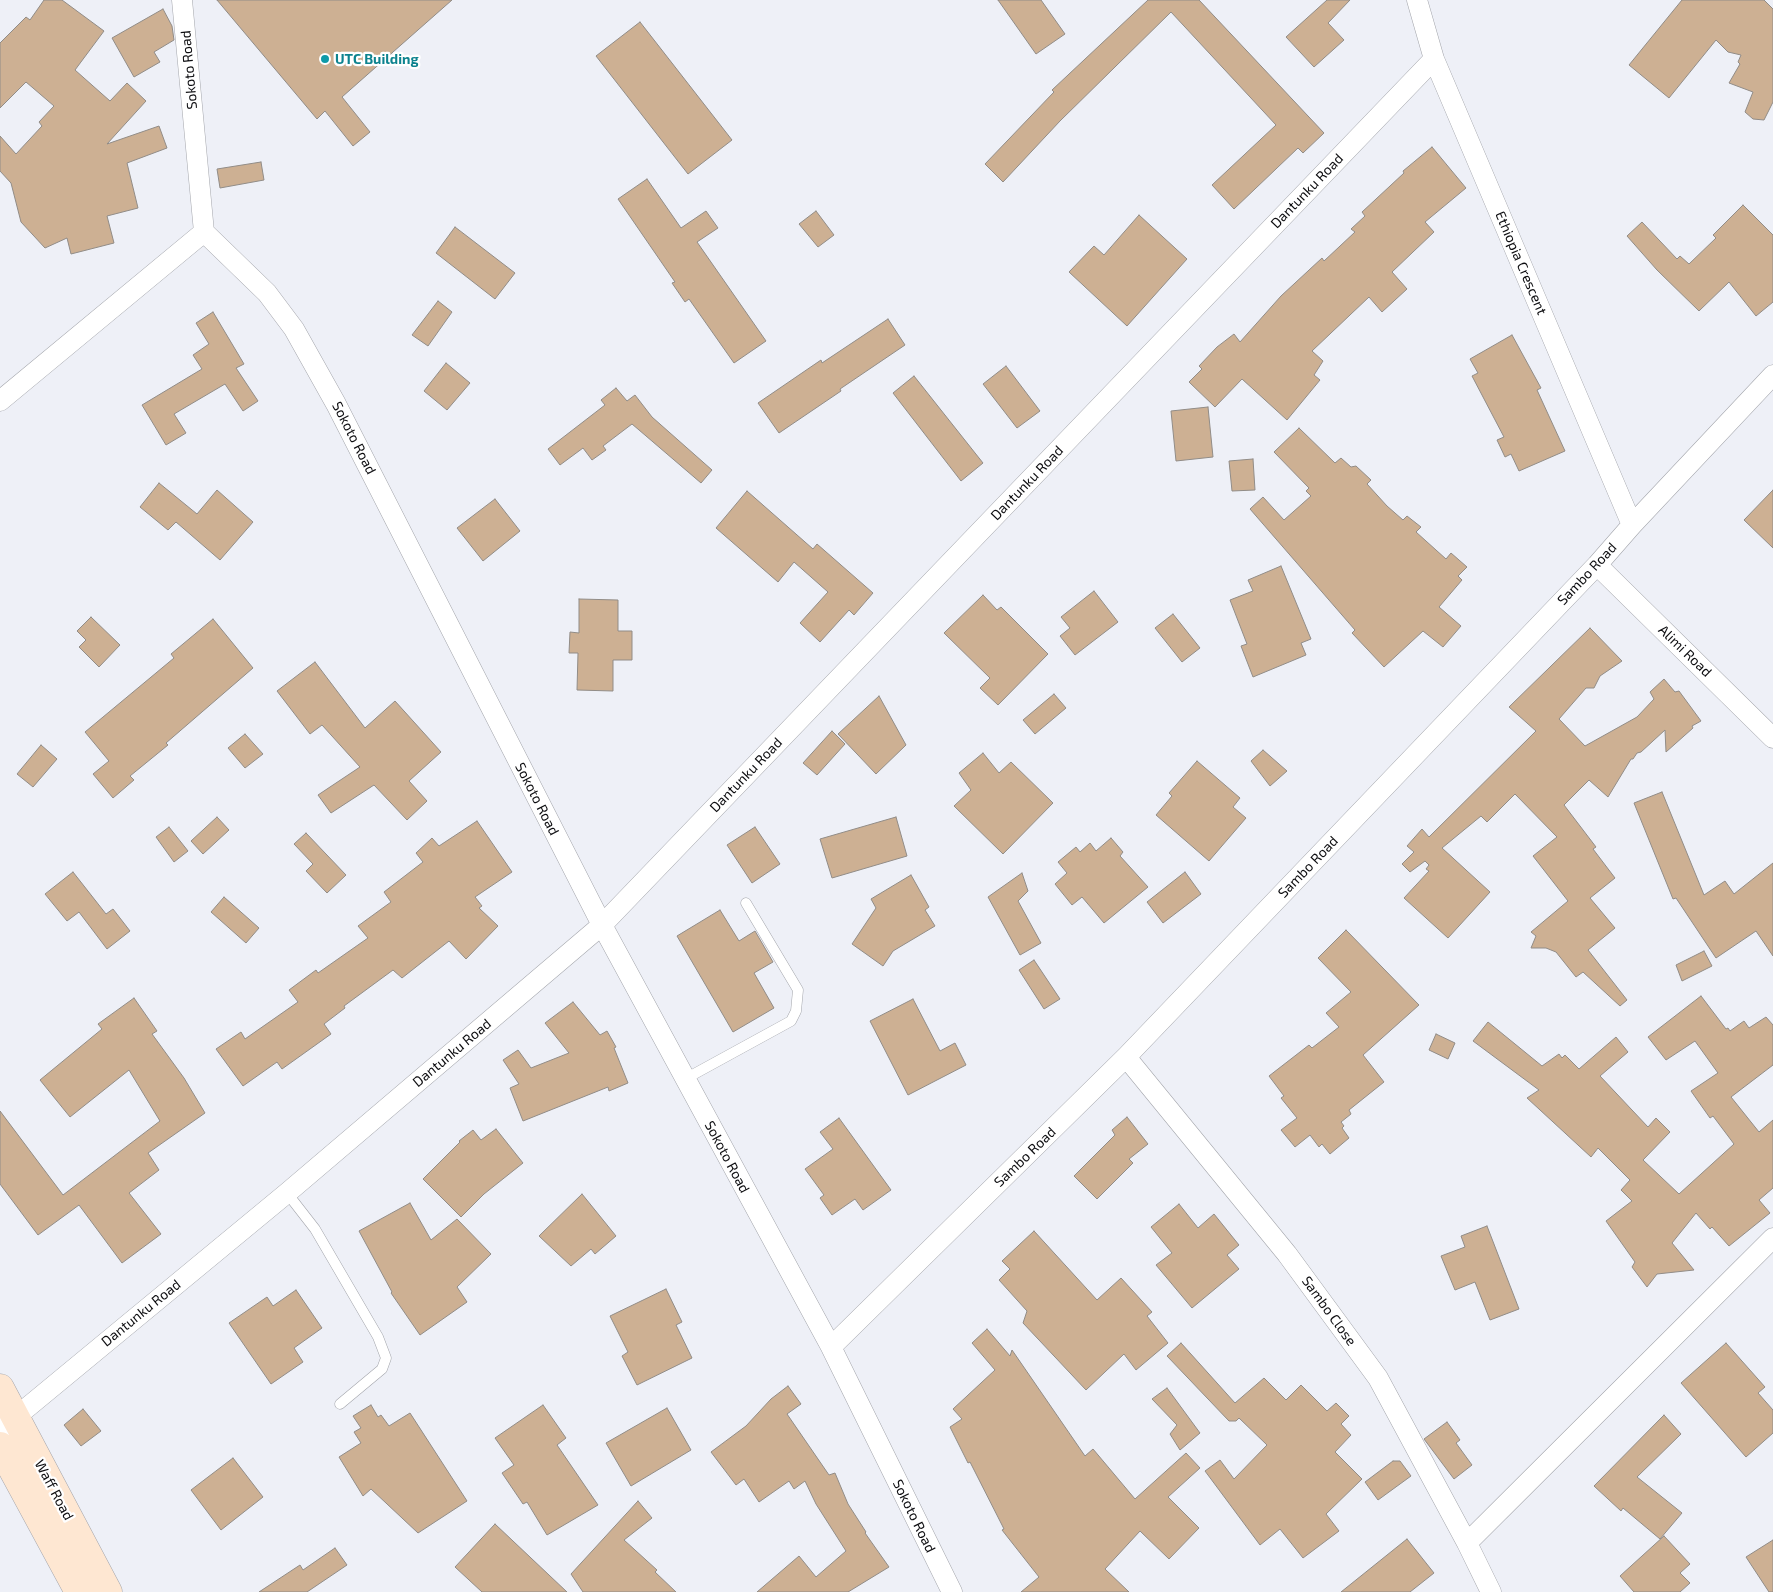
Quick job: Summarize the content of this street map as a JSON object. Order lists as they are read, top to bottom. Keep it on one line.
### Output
{"streets":{"street":["Sokoto Road","Dantunku Road","Ethiopia Crescent","Sambo Road","Alimi Road","Sambo Close","Waff Road"]},"crossings":[["Sokoto Road","Dantunku Road"],["Sokoto Road","Sambo Road"],["Dantunku Road","Ethiopia Crescent"],["Dantunku Road","Waff Road"],["Ethiopia Crescent","Sambo Road"],["Sambo Road","Alimi Road"],["Sambo Road","Sambo Close"]],"places":["UTC Building"]}
